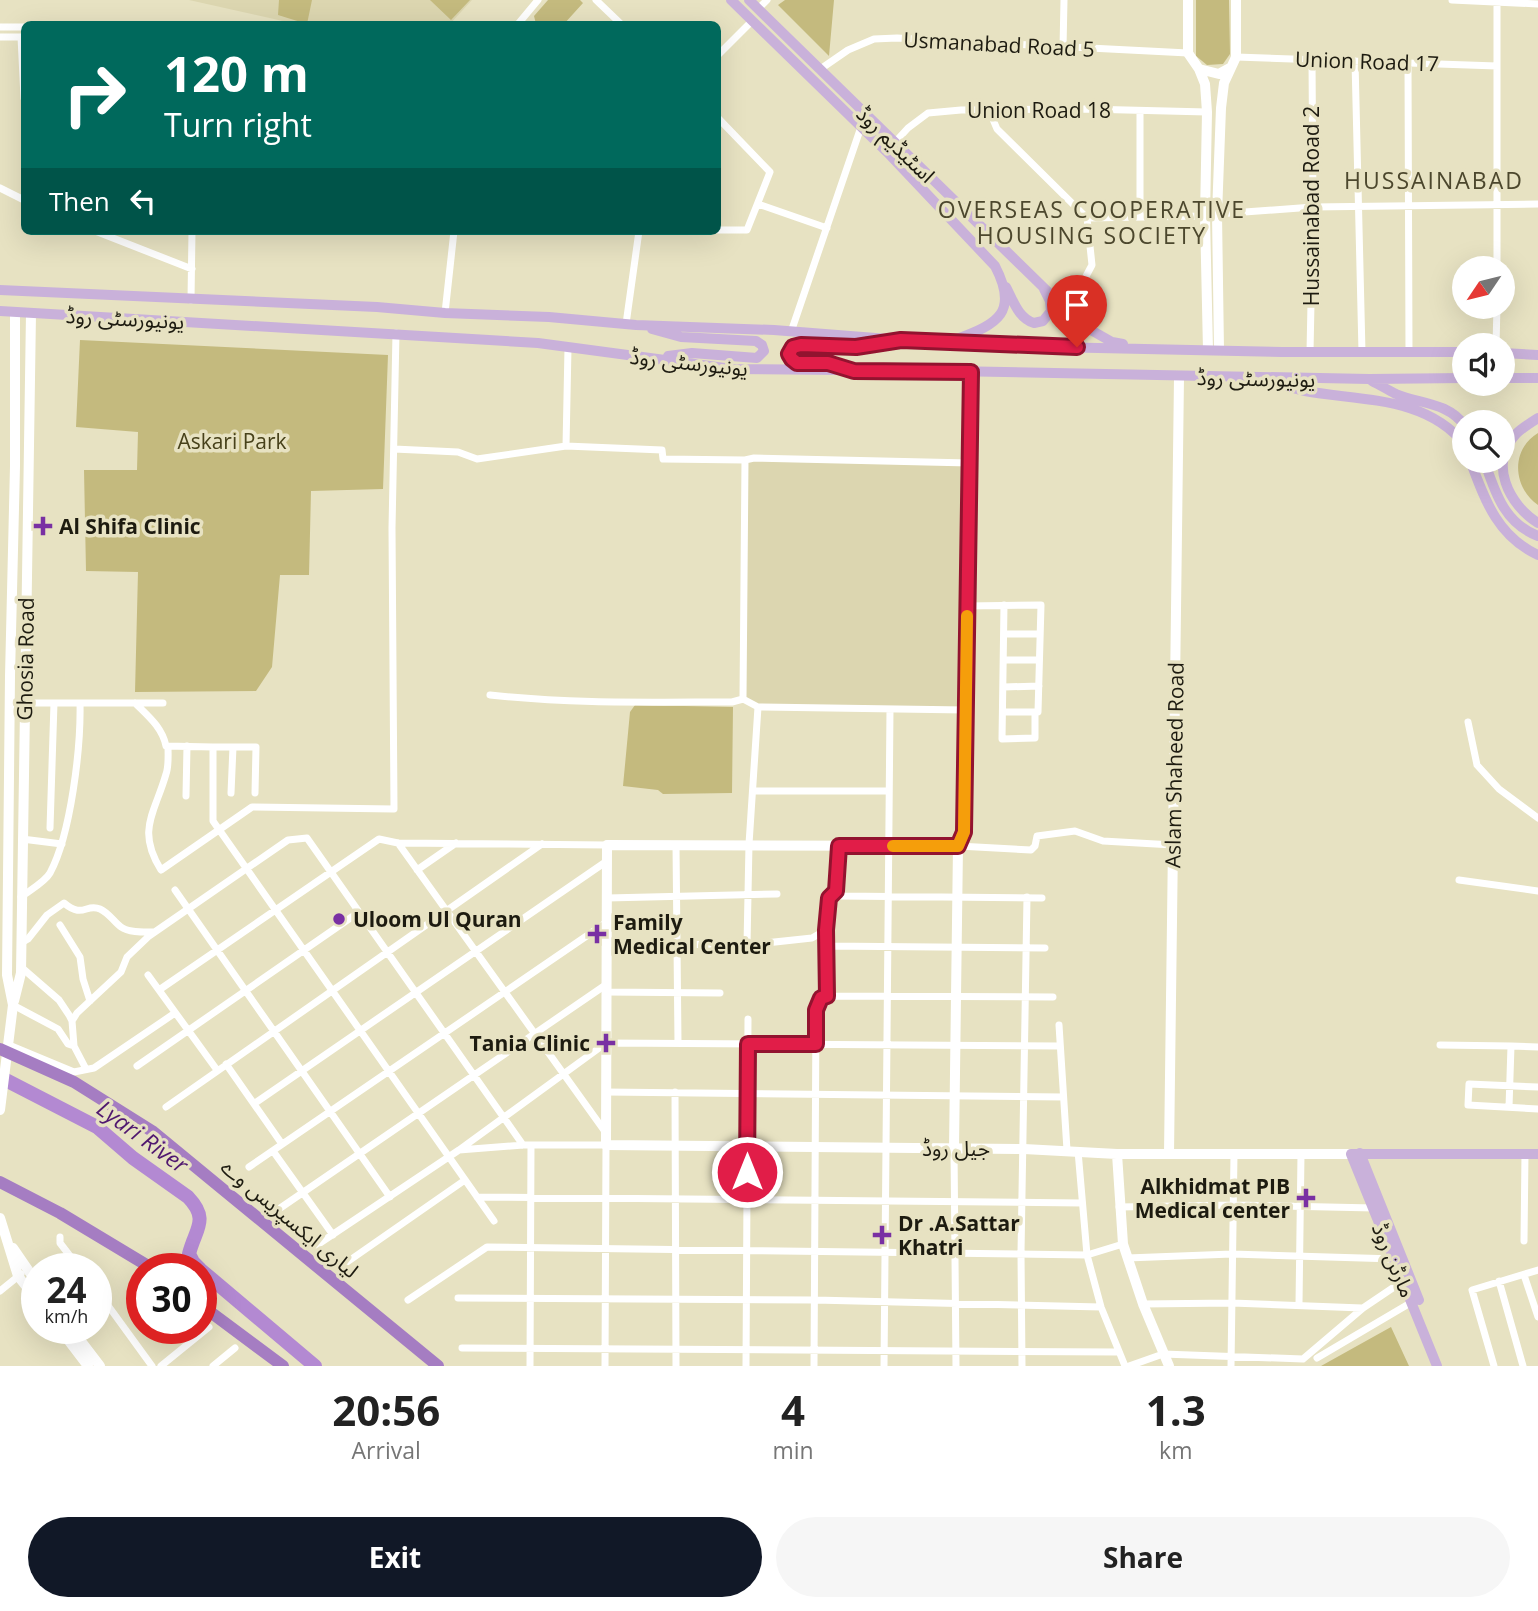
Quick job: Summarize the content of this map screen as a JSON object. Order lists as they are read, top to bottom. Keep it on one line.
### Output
{"streets":{"highway":["لیاری ایکسپریس وے"],"main road":["اسٹیڈیم روڈ","یونیورسٹی روڈ","جیل روڈ","مارٹن روڈ"],"street":["Usmanabad Road 5","Union Road 17","Union Road 18","Hussainabad Road 2","Ghosia Road","Aslam Shaheed Road"]},"crossings":[["Usmanabad Road 5","اسٹیڈیم روڈ"],["Union Road 17","Hussainabad Road 2"],["Union Road 18","اسٹیڈیم روڈ"],["اسٹیڈیم روڈ","یونیورسٹی روڈ"],["Hussainabad Road 2","یونیورسٹی روڈ"],["یونیورسٹی روڈ","Ghosia Road"],["یونیورسٹی روڈ","Aslam Shaheed Road"],["Aslam Shaheed Road","جیل روڈ"],["جیل روڈ","مارٹن روڈ"]],"districts":["HUSSAINABAD","OVERSEAS COOPERATIVE HOUSING SOCIETY"],"water":["Lyari River"],"parks":["Askari Park"],"places":{"health":["Al Shifa Clinic","Family Medical Center","Tania Clinic","Alkhidmat PIB Medical center","Dr .A.Sattar Khatri"],"other":["Uloom Ul Quran"]},"north":"bottom left","page":{"turn":["120 m","Turn right"],"then":"Then","speed":"24 km/h","limit":"30","eta":["20:56","Arrival","4","min","1.3","km"],"buttons":["Exit","Share"]}}
